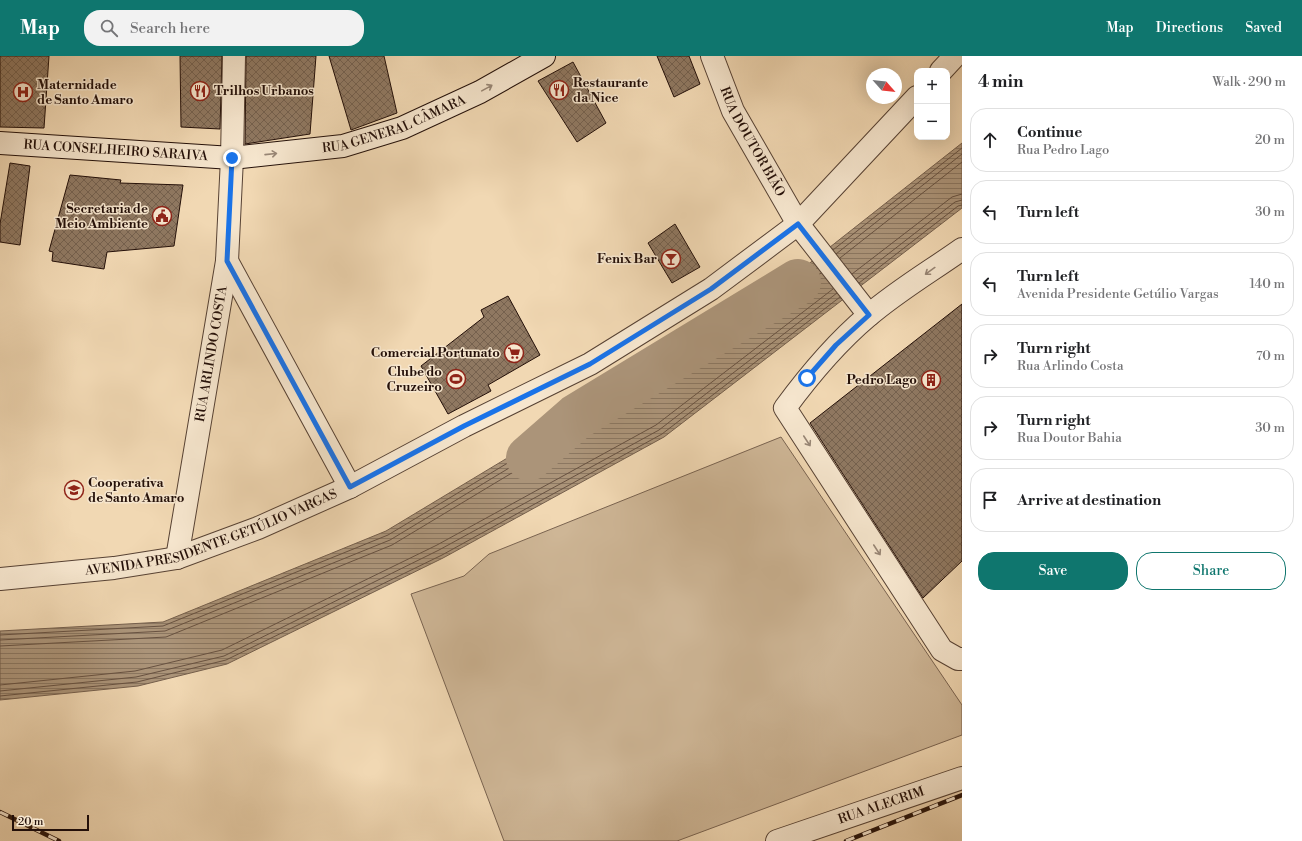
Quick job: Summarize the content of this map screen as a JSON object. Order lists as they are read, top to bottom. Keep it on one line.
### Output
{"streets":{"street":["RUA GENERAL CÂMARA","RUA DOUTOR BIÃO","RUA CONSELHEIRO SARAIVA","RUA ARLINDO COSTA","AVENIDA PRESIDENTE GETÚLIO VARGAS","RUA ALECRIM"]},"crossings":[["RUA GENERAL CÂMARA","RUA CONSELHEIRO SARAIVA"],["RUA DOUTOR BIÃO","AVENIDA PRESIDENTE GETÚLIO VARGAS"],["RUA ARLINDO COSTA","AVENIDA PRESIDENTE GETÚLIO VARGAS"]],"one_way":["RUA GENERAL CÂMARA"],"places":{"restaurant":["Restaurante da Nice","Trilhos Urbanos"],"hospital":["Maternidade de Santo Amaro"],"public building":["Secretaria de Meio Ambiente"],"bar":["Fenix Bar"],"supermarket":["Comercial Portunato"],"sports":["Clube do Cruzeiro"],"building":["Pedro Lago"],"school or university":["Cooperativa de Santo Amaro"]},"scale_bar":"20 m","north":"bottom right","page":{"header":"Map","search":"Search here","nav":["Map","Directions","Saved"],"heading":["4 min","Walk · 290 m"],"map_buttons":["+","−"],"list":[["Continue","Rua Pedro Lago","20 m"],["Turn left","30 m"],["Turn left","Avenida Presidente Getúlio Vargas","140 m"],["Turn right","Rua Arlindo Costa","70 m"],["Turn right","Rua Doutor Bahia","30 m"],"Arrive at destination"],"buttons":["Save","Share"],"scale":"20 m"}}
